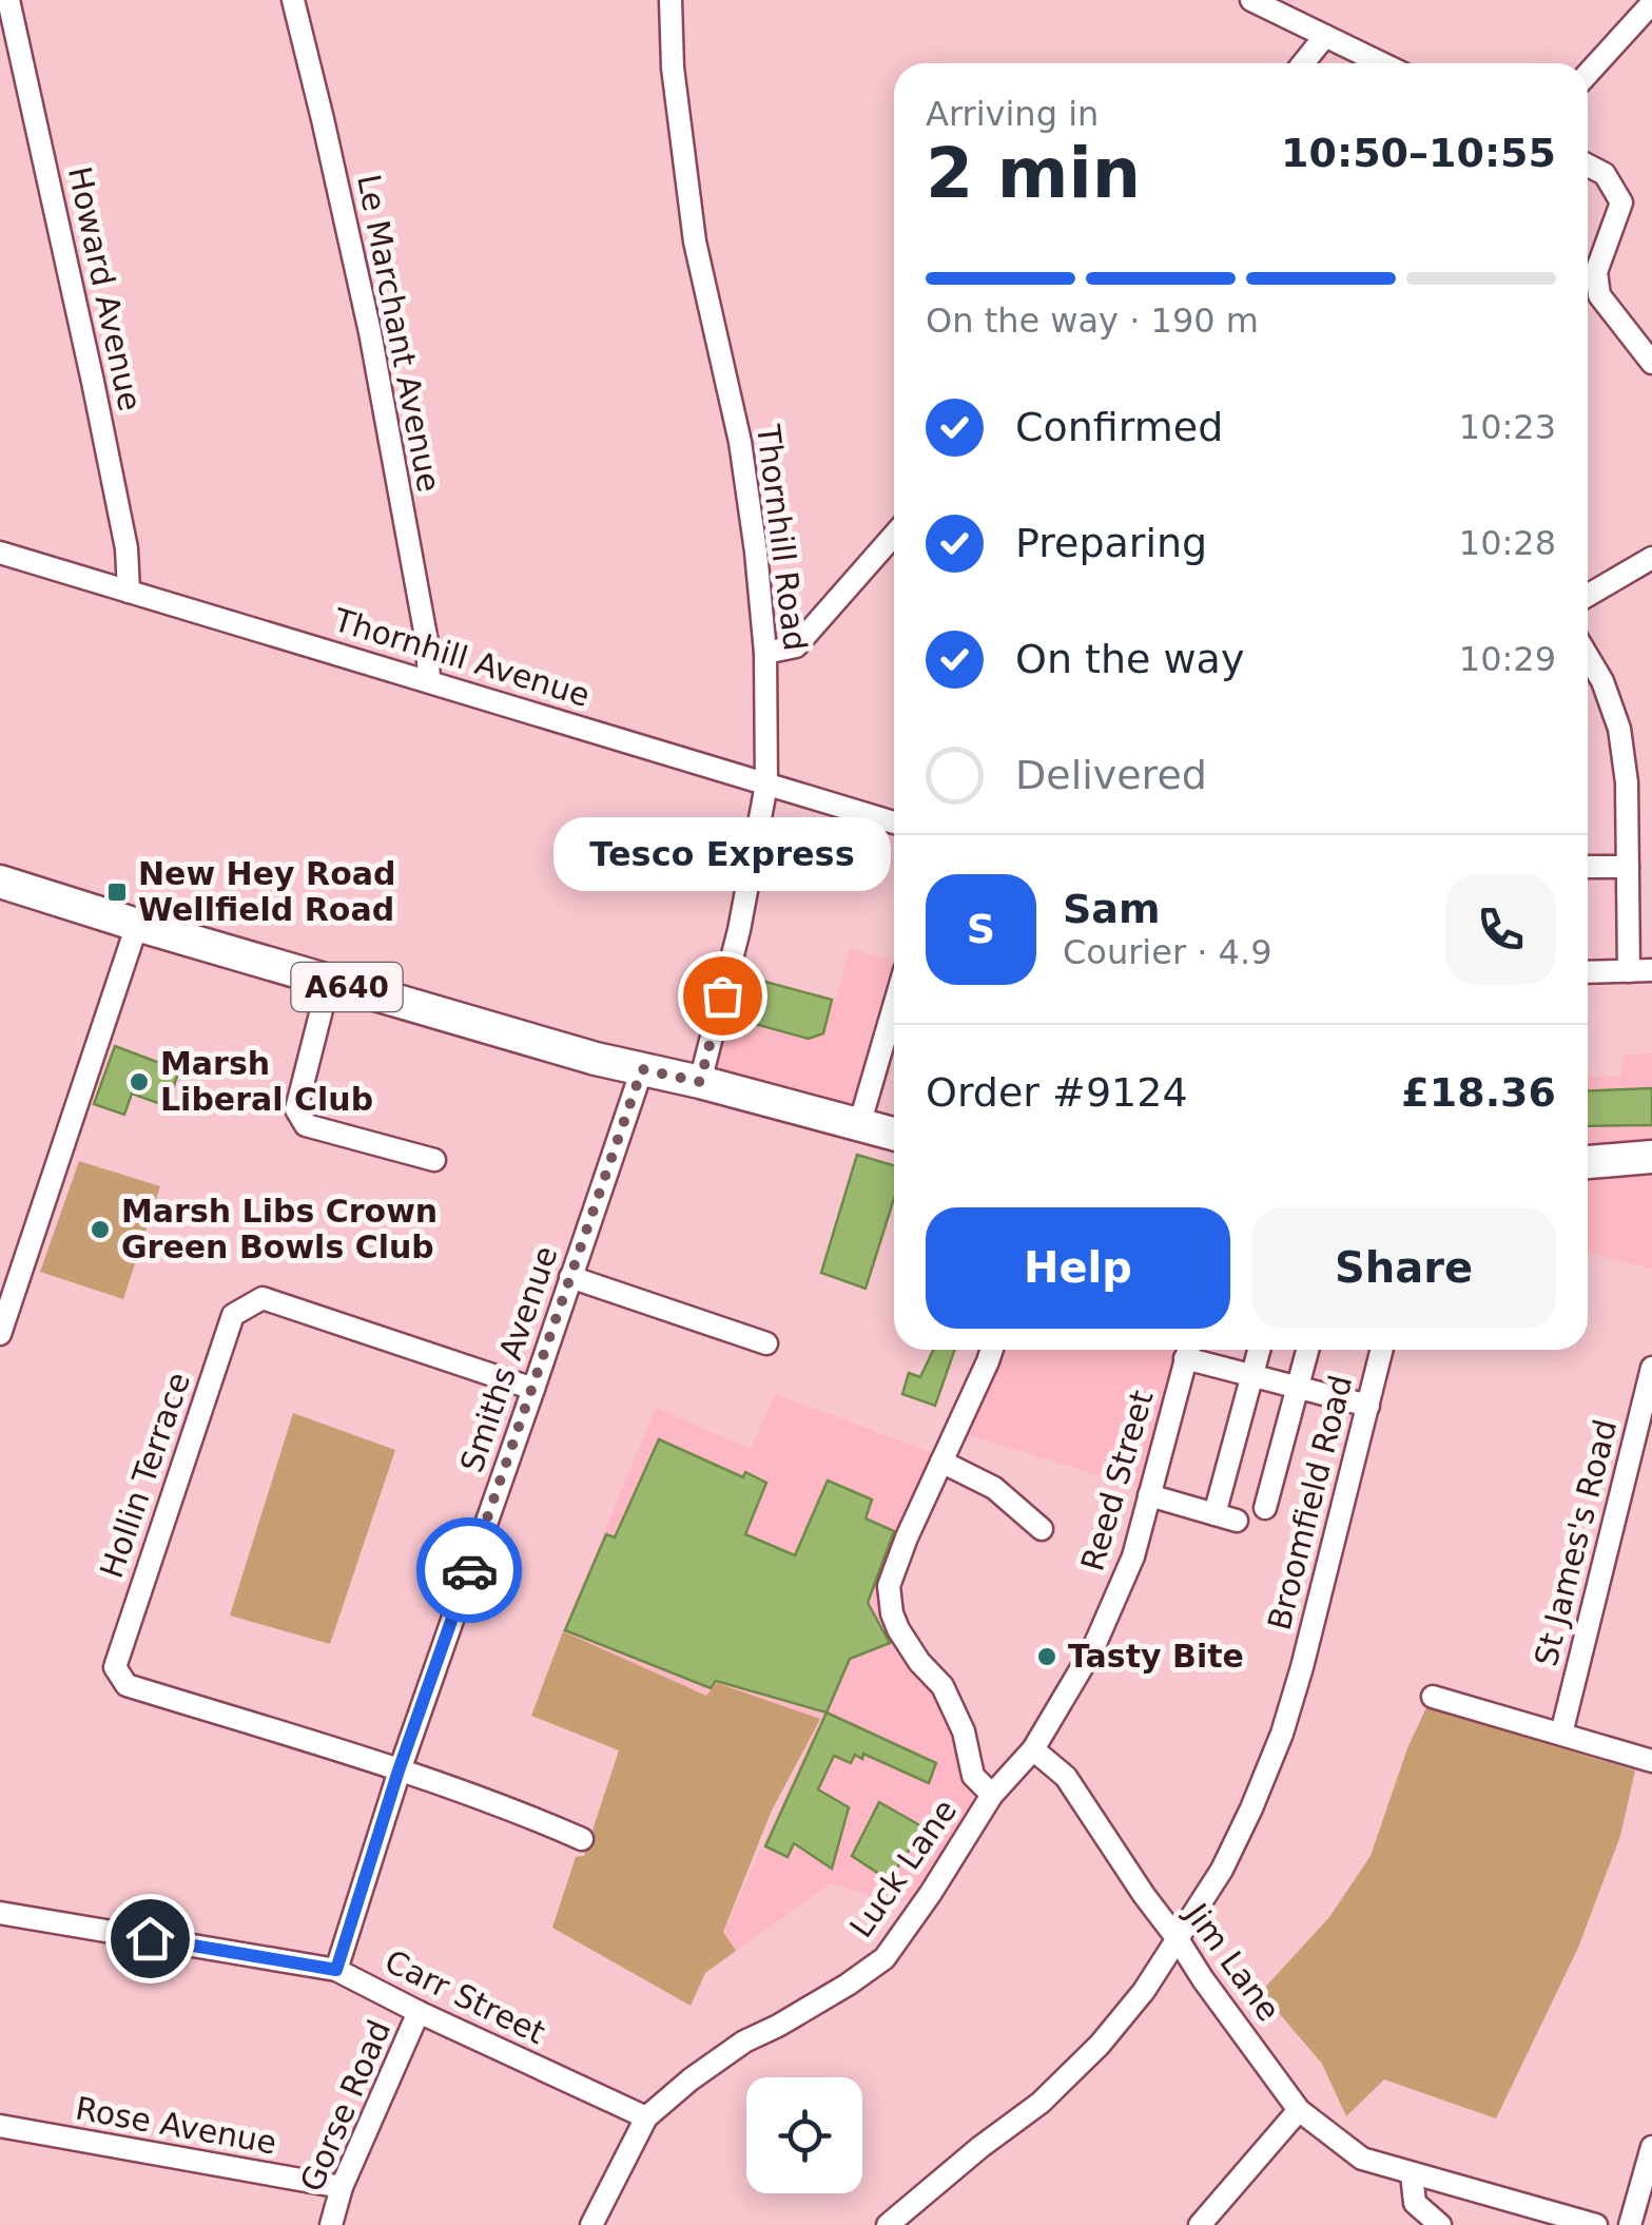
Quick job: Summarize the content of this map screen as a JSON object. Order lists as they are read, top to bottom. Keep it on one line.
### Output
{"streets":{"highway":["A640"],"street":["Howard Avenue","Le Marchant Avenue","Thornhill Road","Thornhill Avenue","Smiths Avenue","Hollin Terrace","Reed Street","Broomfield Road","St James's Road","Luck Lane","Jim Lane","Carr Street","Gorse Road","Rose Avenue"]},"crossings":[["Howard Avenue","Thornhill Avenue"],["Le Marchant Avenue","Thornhill Avenue"],["Thornhill Road","Thornhill Avenue"],["Thornhill Road","A640"],["A640","Smiths Avenue"],["Smiths Avenue","Hollin Terrace"],["Smiths Avenue","Carr Street"],["Reed Street","Luck Lane"],["Reed Street","Jim Lane"],["Broomfield Road","Jim Lane"],["Luck Lane","Carr Street"],["Carr Street","Gorse Road"],["Gorse Road","Rose Avenue"]],"places":{"transit":["New Hey Road Wellfield Road"],"other":["Tesco Express","Marsh Liberal Club","Marsh Libs Crown Green Bowls Club","Tasty Bite"]},"page":{"heading":["2 min","Arriving in","10:50–10:55"],"panel":["Sam","Courier · 4.9","Order #9124","£18.36"],"bar":"On the way · 190 m","list":[["Confirmed","10:23"],["Preparing","10:28"],["On the way","10:29"],"Delivered"],"bubble":"Tesco Express","round":"S","buttons":["Help","Share"]}}
